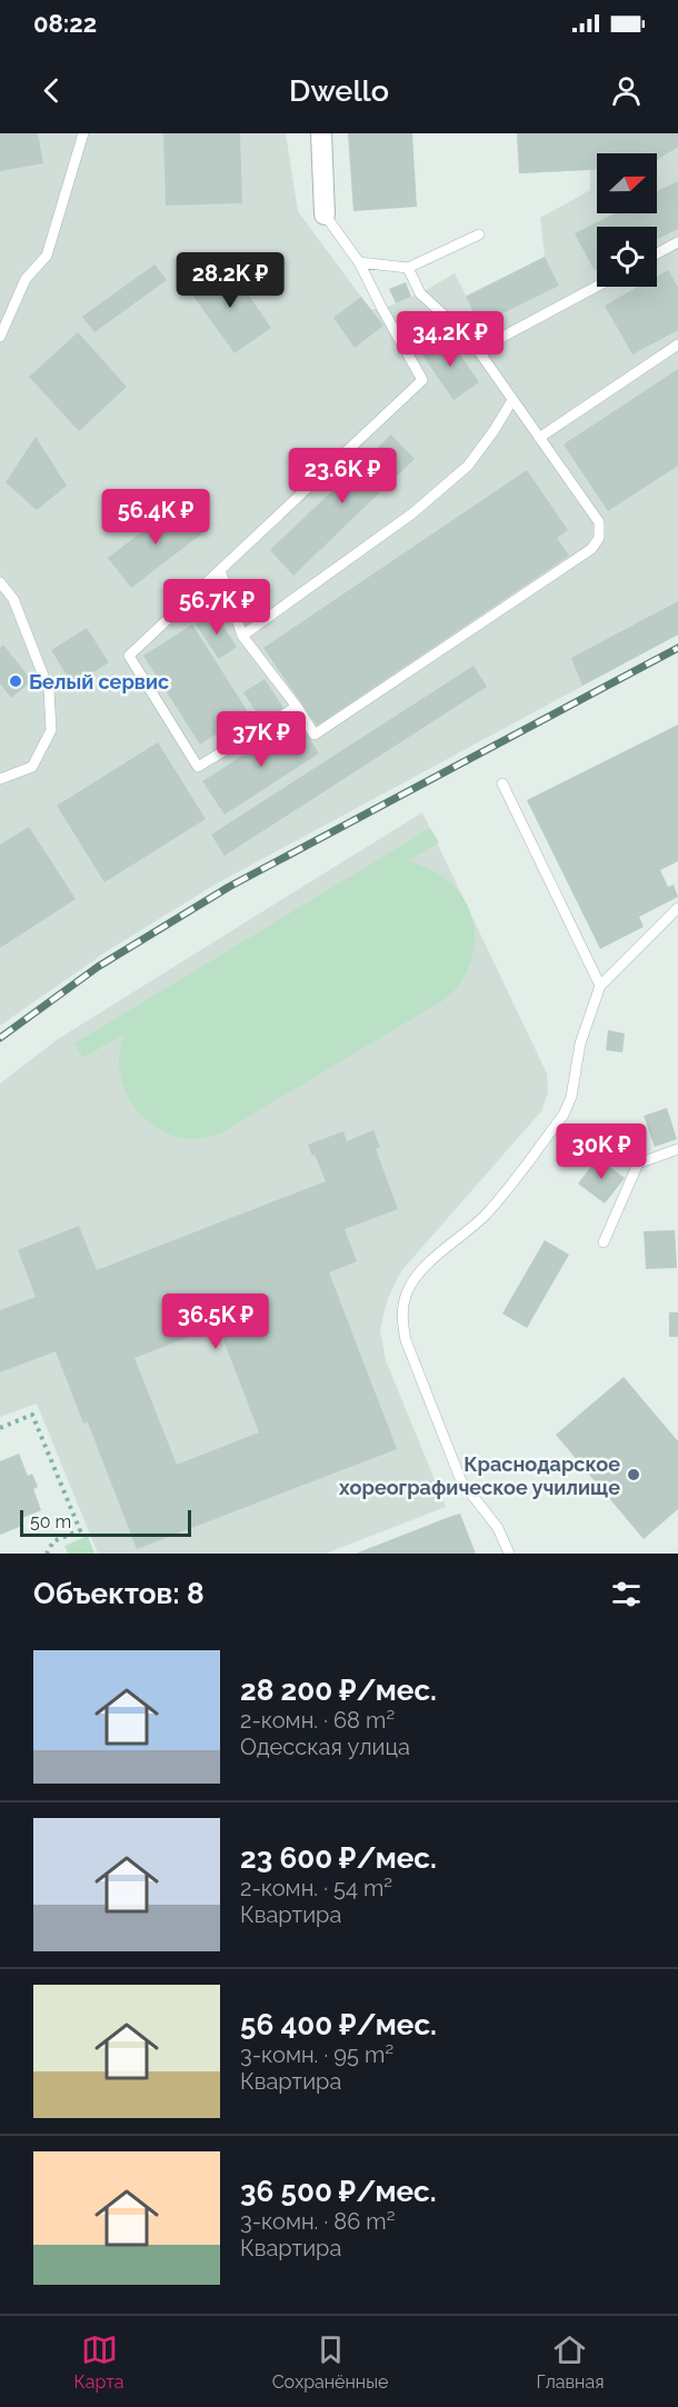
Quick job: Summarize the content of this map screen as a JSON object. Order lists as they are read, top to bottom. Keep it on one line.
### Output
{"places":["Белый сервис","Краснодарское хореографическое училище"],"scale_bar":"50 m","north":"right","page":{"status":"08:22","header":"Dwello","price":["28.2K ₽","34.2K ₽","23.6K ₽","56.4K ₽","56.7K ₽","37K ₽","30K ₽","36.5K ₽"],"scale":"50 m","heading":"Объектов: 8","list":[{"name":"28 200 ₽/мес.","note":"2-комн. · 68 m² · Одесская улица"},{"name":"23 600 ₽/мес.","note":"2-комн. · 54 m² · Квартира"},{"name":"56 400 ₽/мес.","note":"3-комн. · 95 m² · Квартира"},{"name":"36 500 ₽/мес.","note":"3-комн. · 86 m² · Квартира"}],"tabs":["Карта","Сохранённые","Главная"]}}
